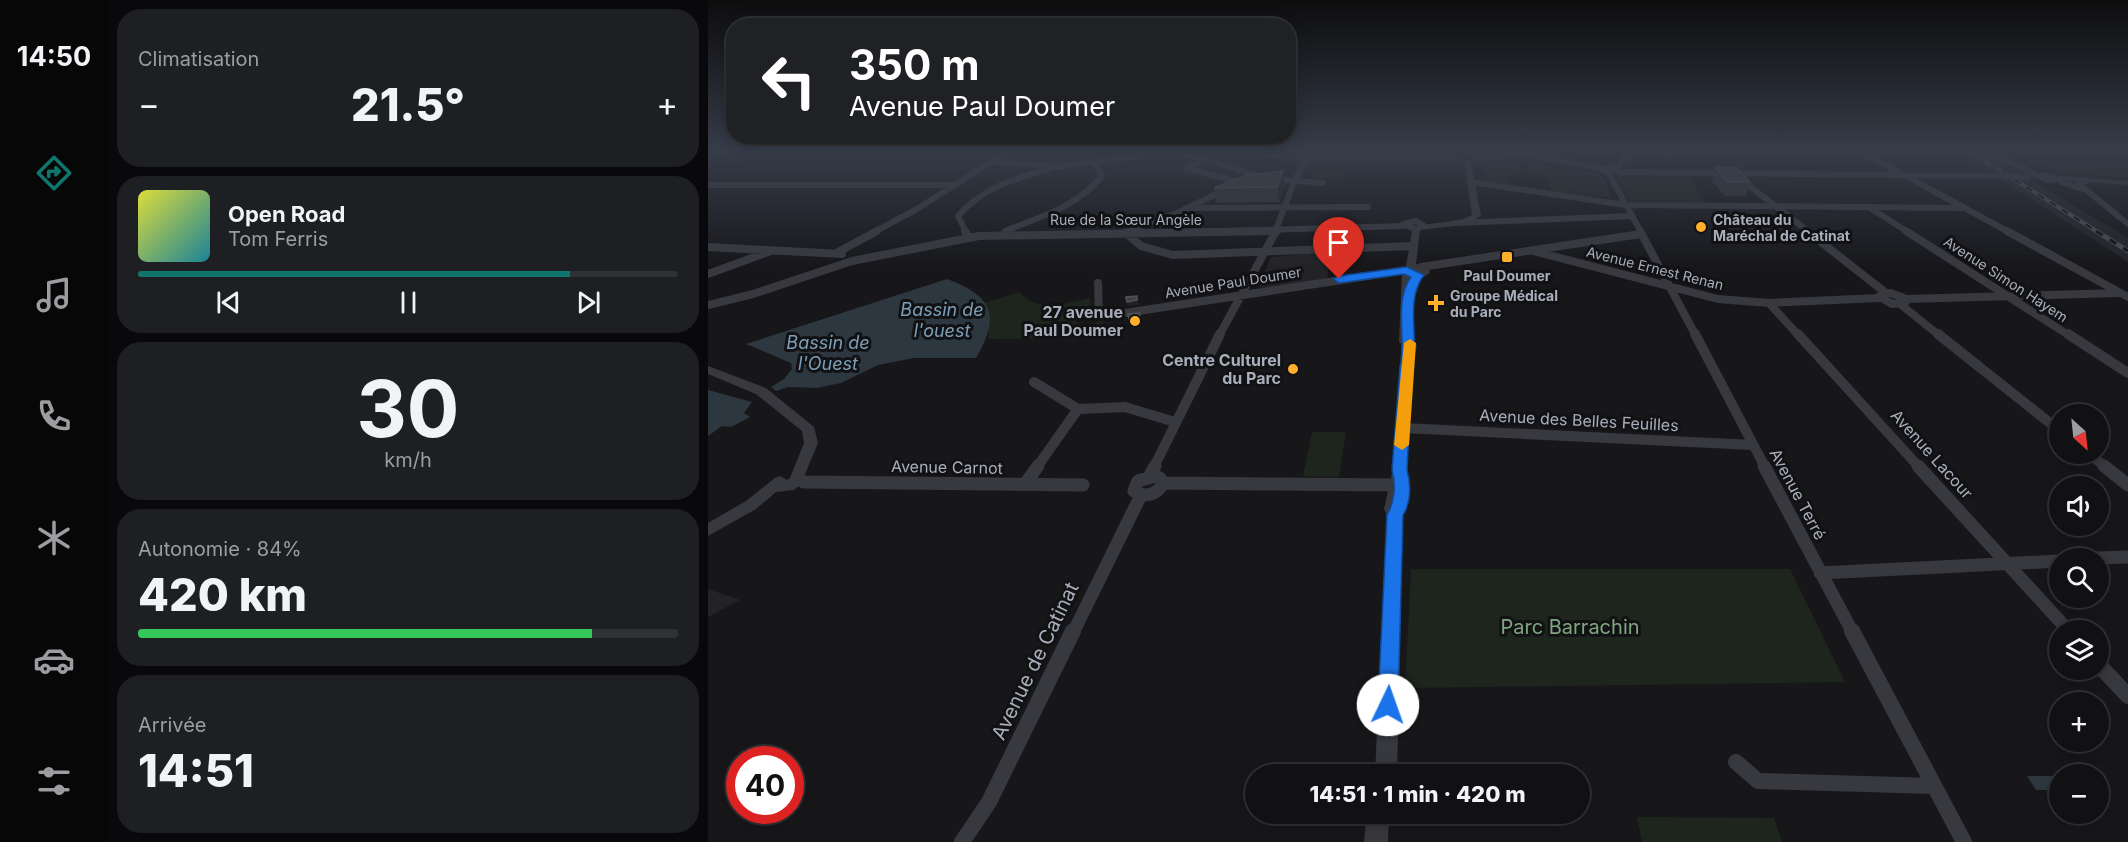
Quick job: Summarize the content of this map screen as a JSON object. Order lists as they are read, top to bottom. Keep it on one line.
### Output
{"streets":{"street":["Rue de la Sœur Angèle","Avenue Ernest Renan","Avenue Simon Hayem","Avenue Paul Doumer","Avenue des Belles Feuilles","Avenue Lacour","Avenue Carnot","Avenue Terré","Avenue de Catinat"]},"crossings":[["Rue de la Sœur Angèle","Avenue de Catinat"],["Avenue Ernest Renan","Avenue Paul Doumer"],["Avenue Ernest Renan","Avenue Lacour"],["Avenue Ernest Renan","Avenue Terré"],["Avenue Paul Doumer","Avenue Terré"],["Avenue Paul Doumer","Avenue de Catinat"],["Avenue des Belles Feuilles","Avenue Terré"]],"water":["Bassin de l'ouest","Bassin de l'Ouest"],"parks":["Parc Barrachin"],"places":{"other":["Château du Maréchal de Catinat","27 avenue Paul Doumer","Centre Culturel du Parc"],"transit":["Paul Doumer"],"health":["Groupe Médical du Parc"]},"north":"bottom right","page":{"tabs":"14:50","tile":["Climatisation",["30","km/h"],["Autonomie · 84%","420 km"],["Arrivée","14:51"]],"turn":["350 m","Avenue Paul Doumer"],"heat":["−","21.5°","+"],"song":["Open Road","Tom Ferris"],"map_buttons":["+","−"],"limit":"40","trip":"14:51 · 1 min · 420 m"}}
